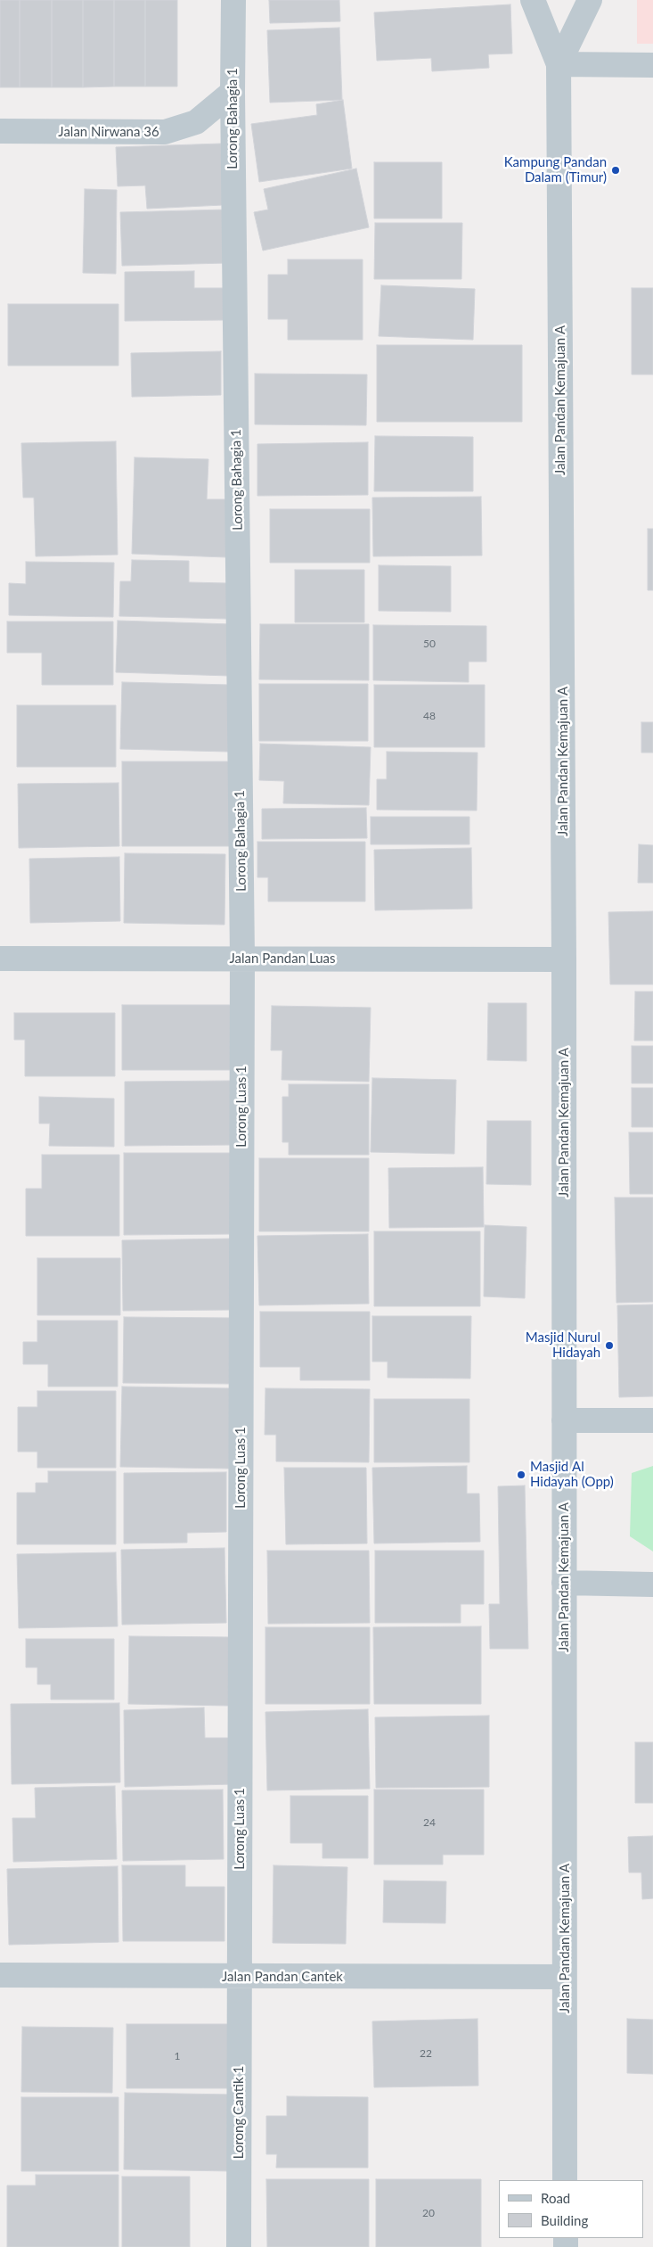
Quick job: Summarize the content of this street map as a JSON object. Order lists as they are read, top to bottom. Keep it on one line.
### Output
{"streets":{"street":["Lorong Bahagia 1","Jalan Nirwana 36","Jalan Pandan Kemajuan A","Jalan Pandan Luas","Lorong Luas 1","Jalan Pandan Cantek","Lorong Cantik 1"]},"crossings":[["Lorong Bahagia 1","Jalan Nirwana 36"],["Lorong Bahagia 1","Jalan Pandan Luas"],["Lorong Bahagia 1","Lorong Luas 1"],["Jalan Pandan Kemajuan A","Jalan Pandan Luas"],["Jalan Pandan Kemajuan A","Jalan Pandan Cantek"],["Jalan Pandan Luas","Lorong Luas 1"],["Lorong Luas 1","Jalan Pandan Cantek"],["Lorong Luas 1","Lorong Cantik 1"],["Jalan Pandan Cantek","Lorong Cantik 1"]],"places":["Kampung Pandan Dalam (Timur)","Masjid Nurul Hidayah","Masjid Al Hidayah (Opp)"],"house_numbers":["50","48","24","22","1","20"],"legend":["Road","Building"]}
